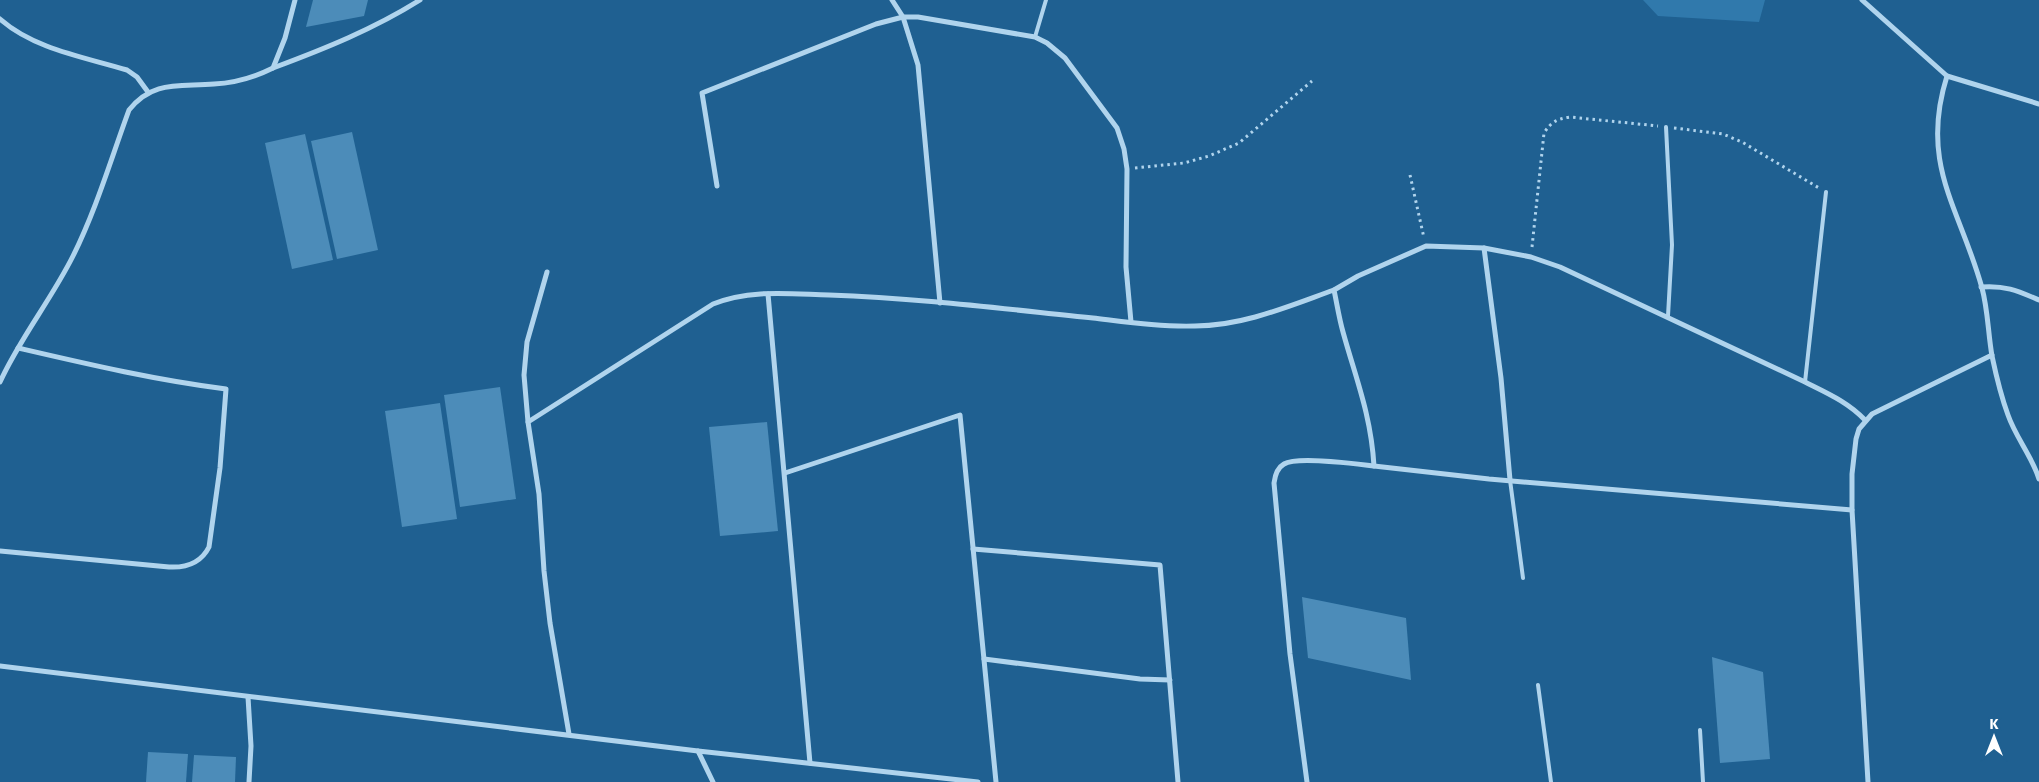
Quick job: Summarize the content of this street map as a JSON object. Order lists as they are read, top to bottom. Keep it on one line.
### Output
{"north":"top"}
